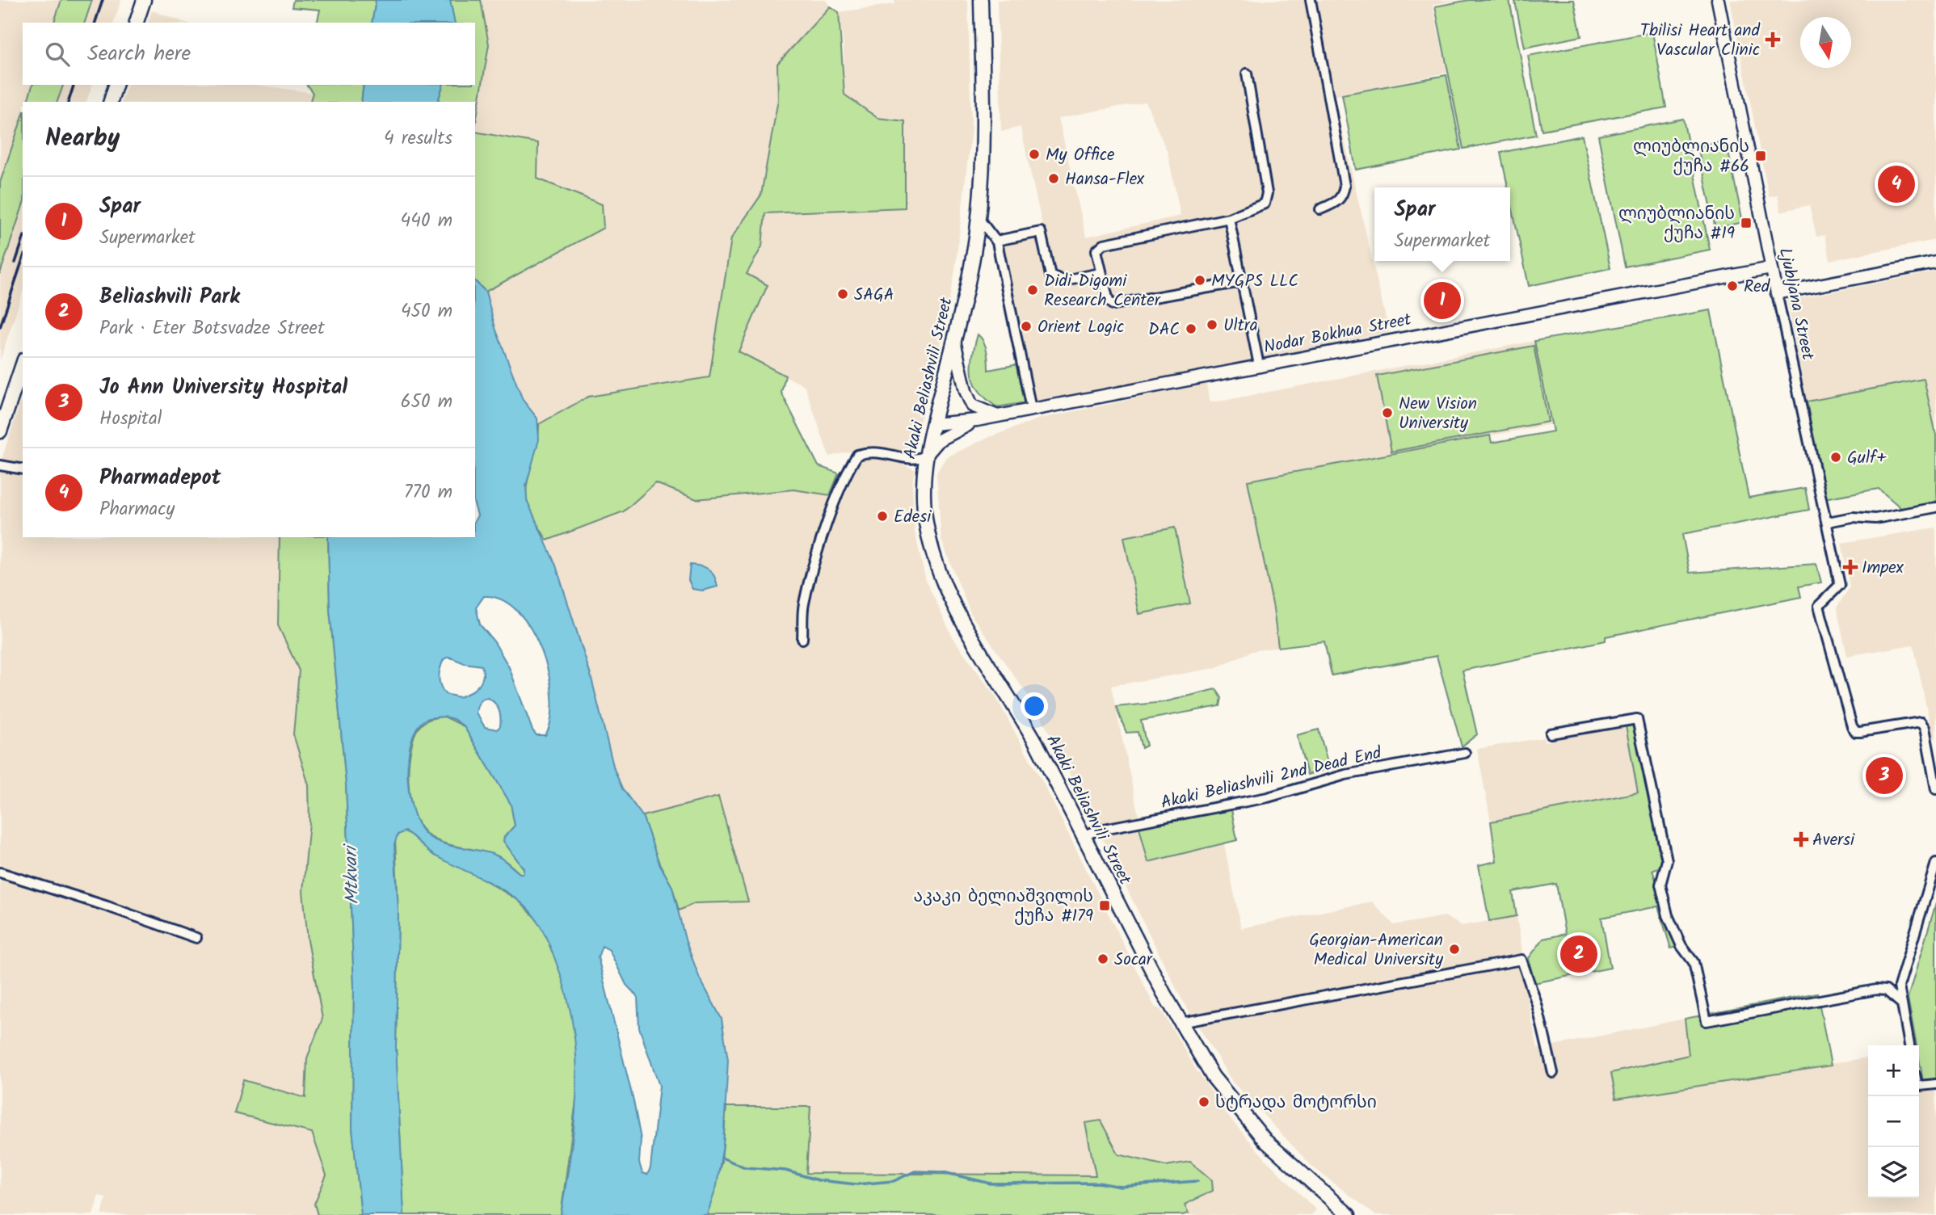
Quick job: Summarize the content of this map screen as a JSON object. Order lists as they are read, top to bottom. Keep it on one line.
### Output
{"streets":{"main road":["Akaki Beliashvili Street"],"street":["Ljubljana Street","Nodar Bokhua Street","Akaki Beliashvili 2nd Dead End"]},"crossings":[["Ljubljana Street","Nodar Bokhua Street"],["Akaki Beliashvili Street","Akaki Beliashvili 2nd Dead End"]],"water":["Mtkvari"],"places":{"health":["Tbilisi Heart and Vascular Clinic","Impex","Aversi"],"other":["My Office","Hansa-Flex","MYGPS LLC","Red","Didi Digomi Research Center","SAGA","Ultra","Orient Logic","DAC","New Vision University","Gulf+","Edesi","Georgian-American Medical University","Socar","სტრადა მოტორსი"],"transit":["ლიუბლიანის ქუჩა #66","ლიუბლიანის ქუჩა #19","აკაკი ბელიაშვილის ქუჩა #179"]},"north":"bottom","page":{"search":"Search here","heading":["Nearby","4 results"],"pins":["4","1","3","2"],"list":[{"mark":"1","name":"Spar","note":"Supermarket","value":"440 m"},{"mark":"2","name":"Beliashvili Park","note":"Park · Eter Botsvadze Street","value":"450 m"},{"mark":"3","name":"Jo Ann University Hospital","note":"Hospital","value":"650 m"},{"mark":"4","name":"Pharmadepot","note":"Pharmacy","value":"770 m"}],"popup":["Spar","Supermarket"],"map_buttons":["+","−"]}}
